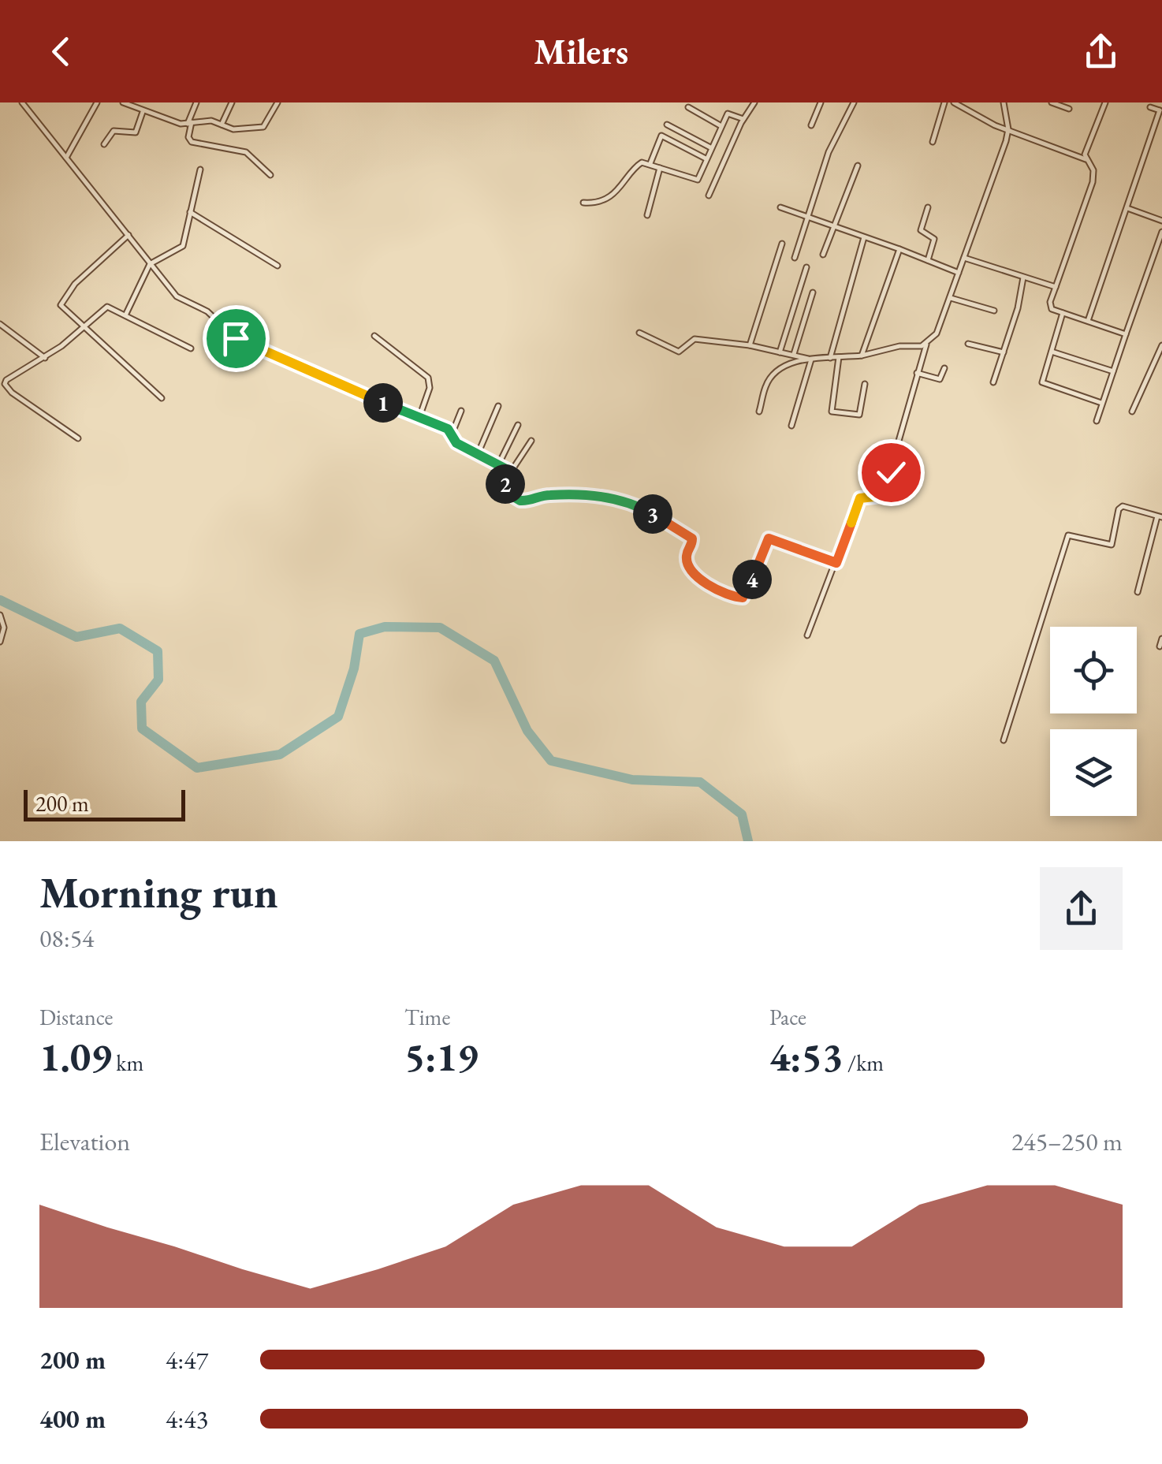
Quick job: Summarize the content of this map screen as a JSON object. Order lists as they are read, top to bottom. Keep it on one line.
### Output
{"scale_bar":"200 m","page":{"header":"Milers","pins":["1","2","3","4"],"scale":"200 m","heading":["Morning run","08:54"],"stats":[["Distance","1.09 km"],["Time","5:19"],["Pace","4:53 /km"]],"chart":["Elevation","245–250 m"],"list":[{"name":"200 m","note":"4:47"},{"name":"400 m","note":"4:43"}]}}
